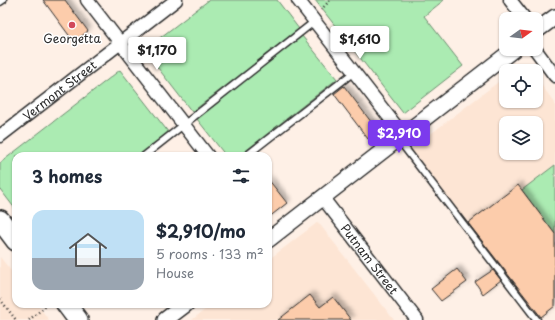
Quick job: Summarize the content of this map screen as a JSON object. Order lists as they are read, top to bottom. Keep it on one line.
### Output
{"streets":{"street":["Vermont Street","Putnam Street"]},"places":["Georgetta"],"north":"right","page":{"price":["$1,610","$1,170","$2,910"],"heading":"3 homes","list":[{"name":"$2,910/mo","note":"5 rooms · 133 m² · House"}]}}
